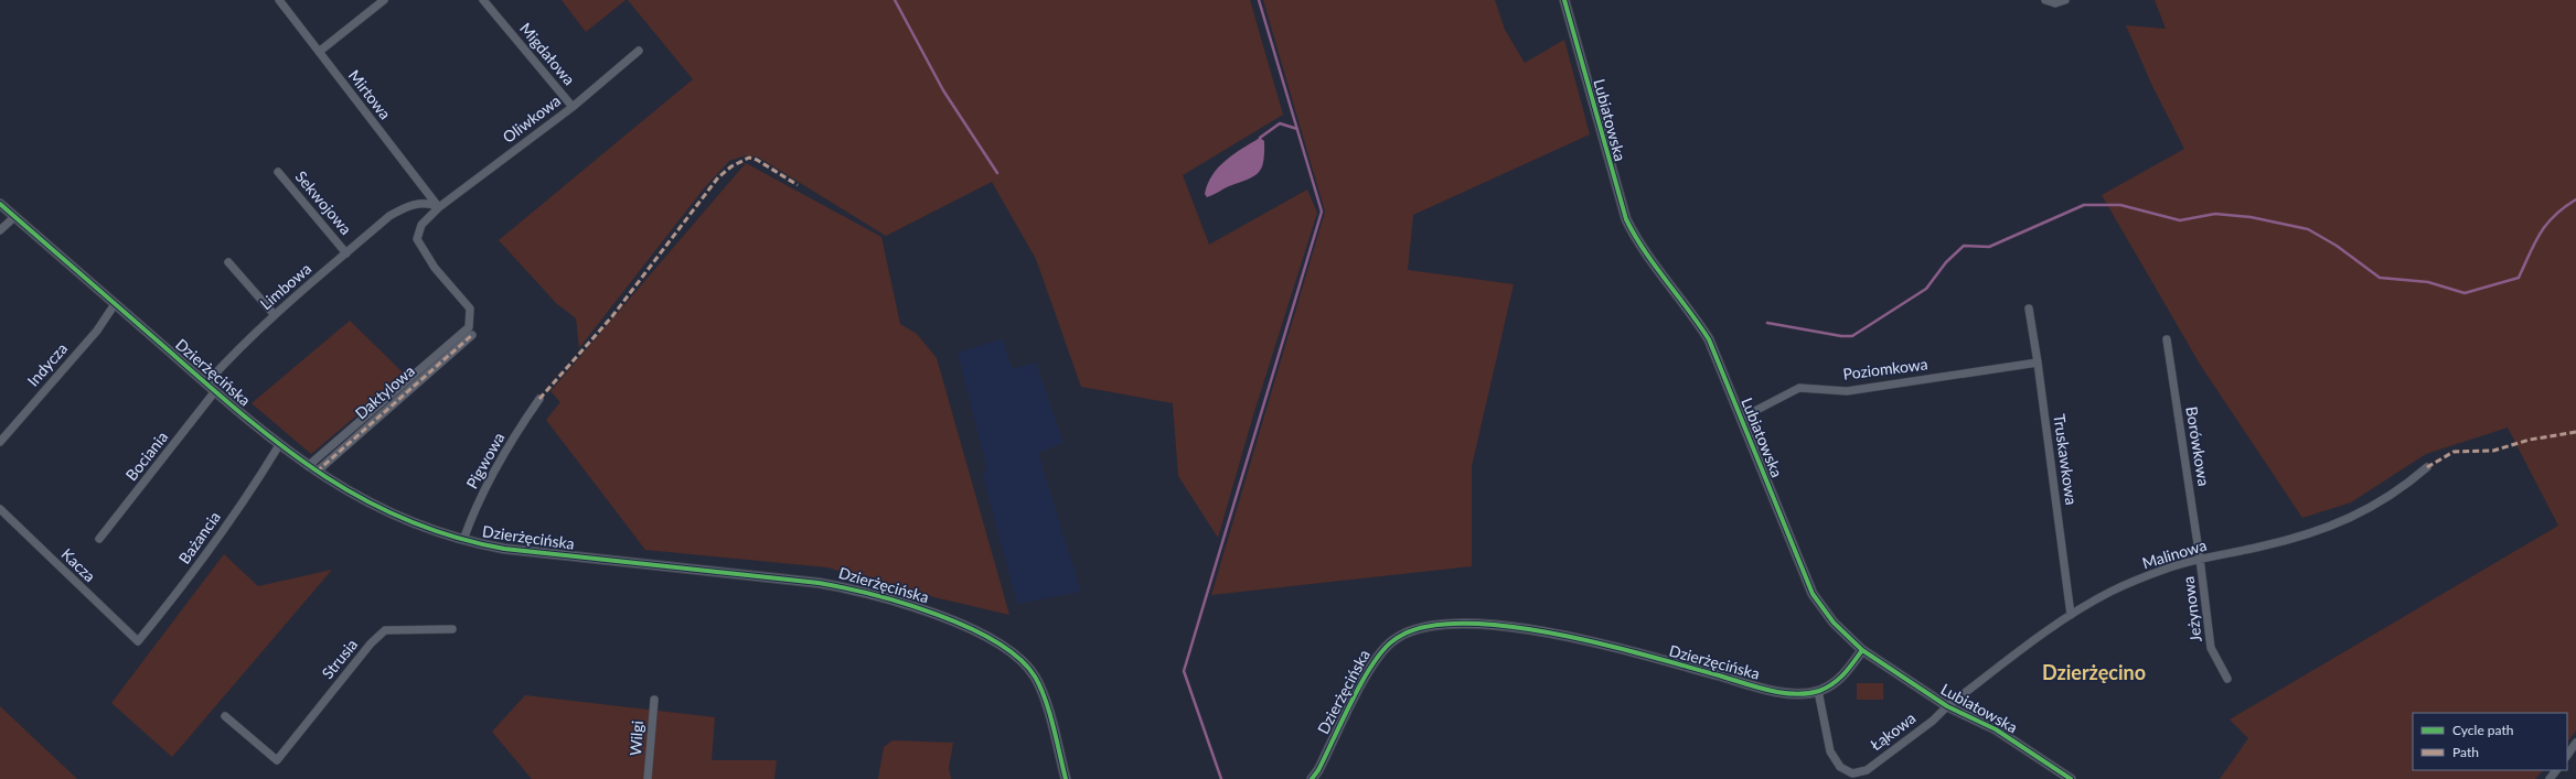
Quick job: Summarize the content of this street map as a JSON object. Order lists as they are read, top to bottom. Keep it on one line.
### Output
{"streets":{"street":["Migdałowa","Mirtowa","Oliwkowa","Lubiatowska","Sekwojowa","Limbowa","Indycza","Poziomkowa","Dzierżęcińska","Daktylowa","Borówkowa","Bociania","Truskawkowa","Pigwowa","Bażancia","Malinowa","Kacza","Jeżynowa","Strusia","Łąkowa","Wilgi"]},"crossings":[["Migdałowa","Oliwkowa"],["Mirtowa","Oliwkowa"],["Mirtowa","Limbowa"],["Oliwkowa","Limbowa"],["Oliwkowa","Dzierżęcińska"],["Lubiatowska","Poziomkowa"],["Lubiatowska","Dzierżęcińska"],["Lubiatowska","Malinowa"],["Lubiatowska","Łąkowa"],["Sekwojowa","Limbowa"],["Limbowa","Dzierżęcińska"],["Indycza","Dzierżęcińska"],["Poziomkowa","Truskawkowa"],["Dzierżęcińska","Daktylowa"],["Dzierżęcińska","Bociania"],["Dzierżęcińska","Pigwowa"],["Dzierżęcińska","Bażancia"],["Dzierżęcińska","Łąkowa"],["Borówkowa","Malinowa"],["Borówkowa","Jeżynowa"],["Truskawkowa","Malinowa"],["Bażancia","Kacza"],["Malinowa","Jeżynowa"],["Malinowa","Łąkowa"]],"districts":["Dzierżęcino"],"legend":["Cycle path","Path"]}
